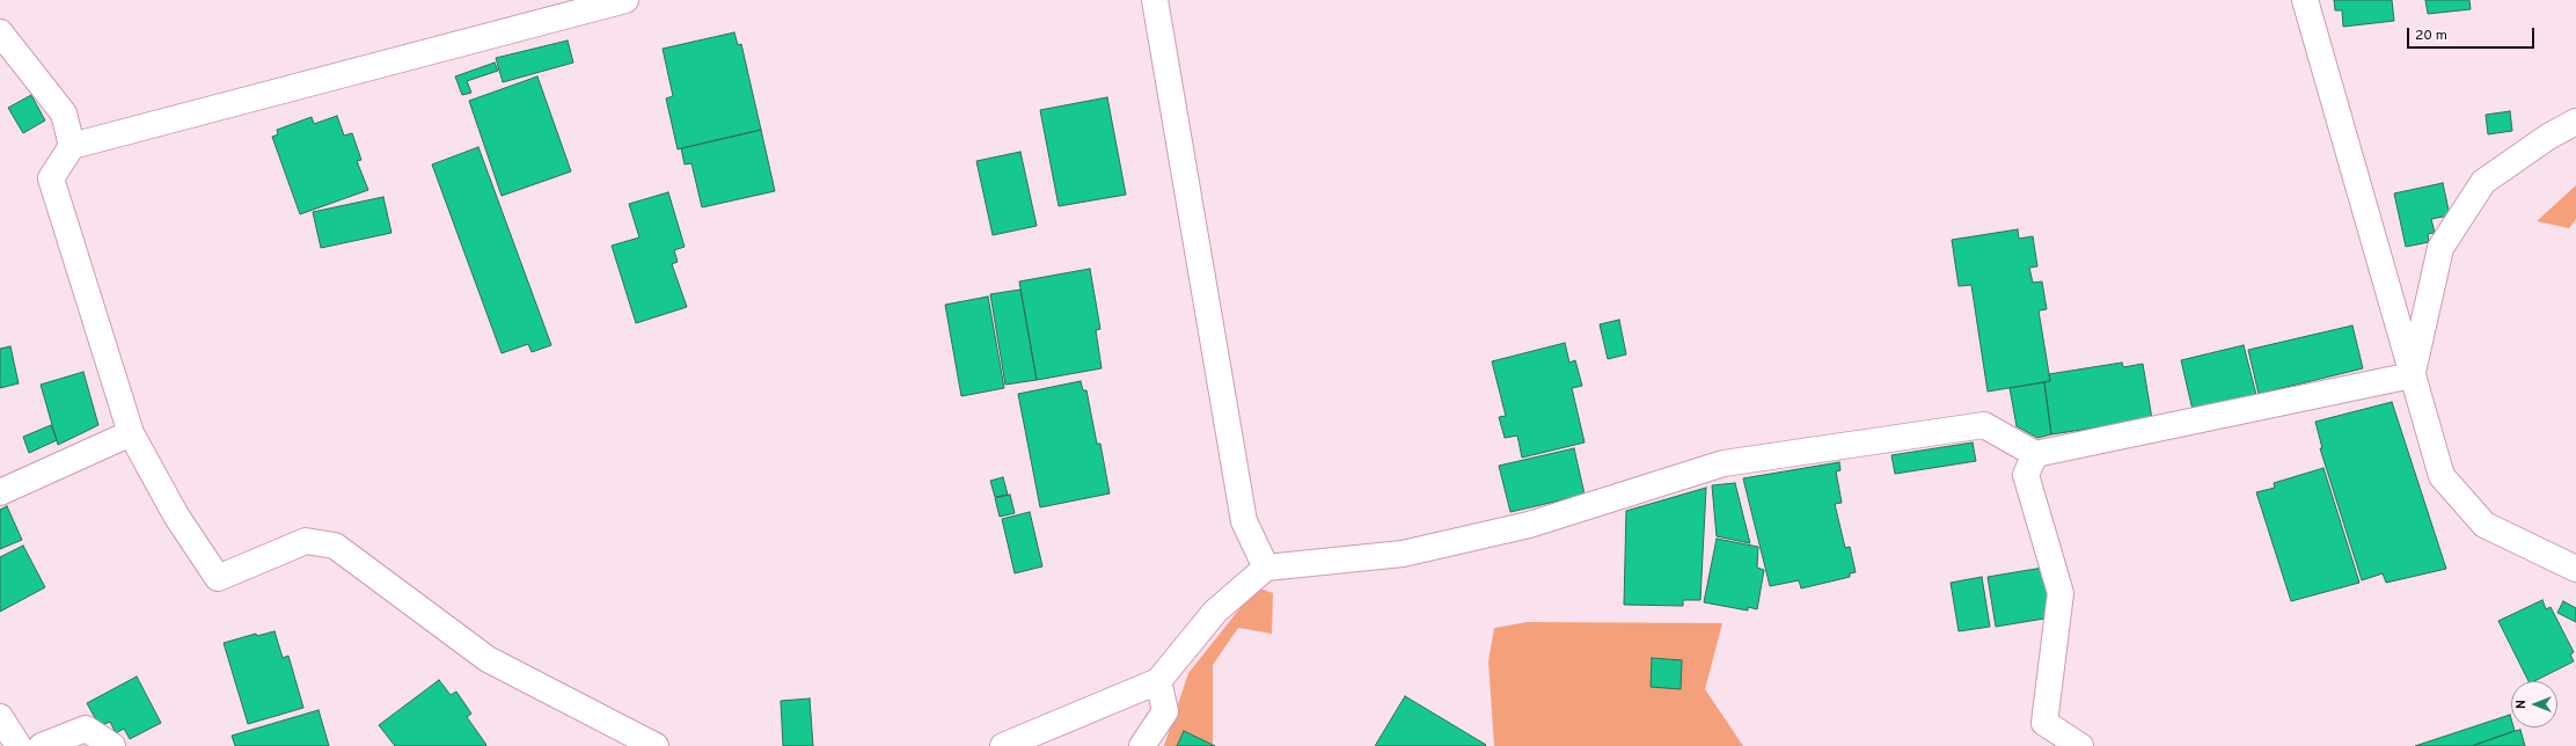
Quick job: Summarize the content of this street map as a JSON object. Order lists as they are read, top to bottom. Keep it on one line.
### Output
{"scale_bar":"20 m","north":"left"}
